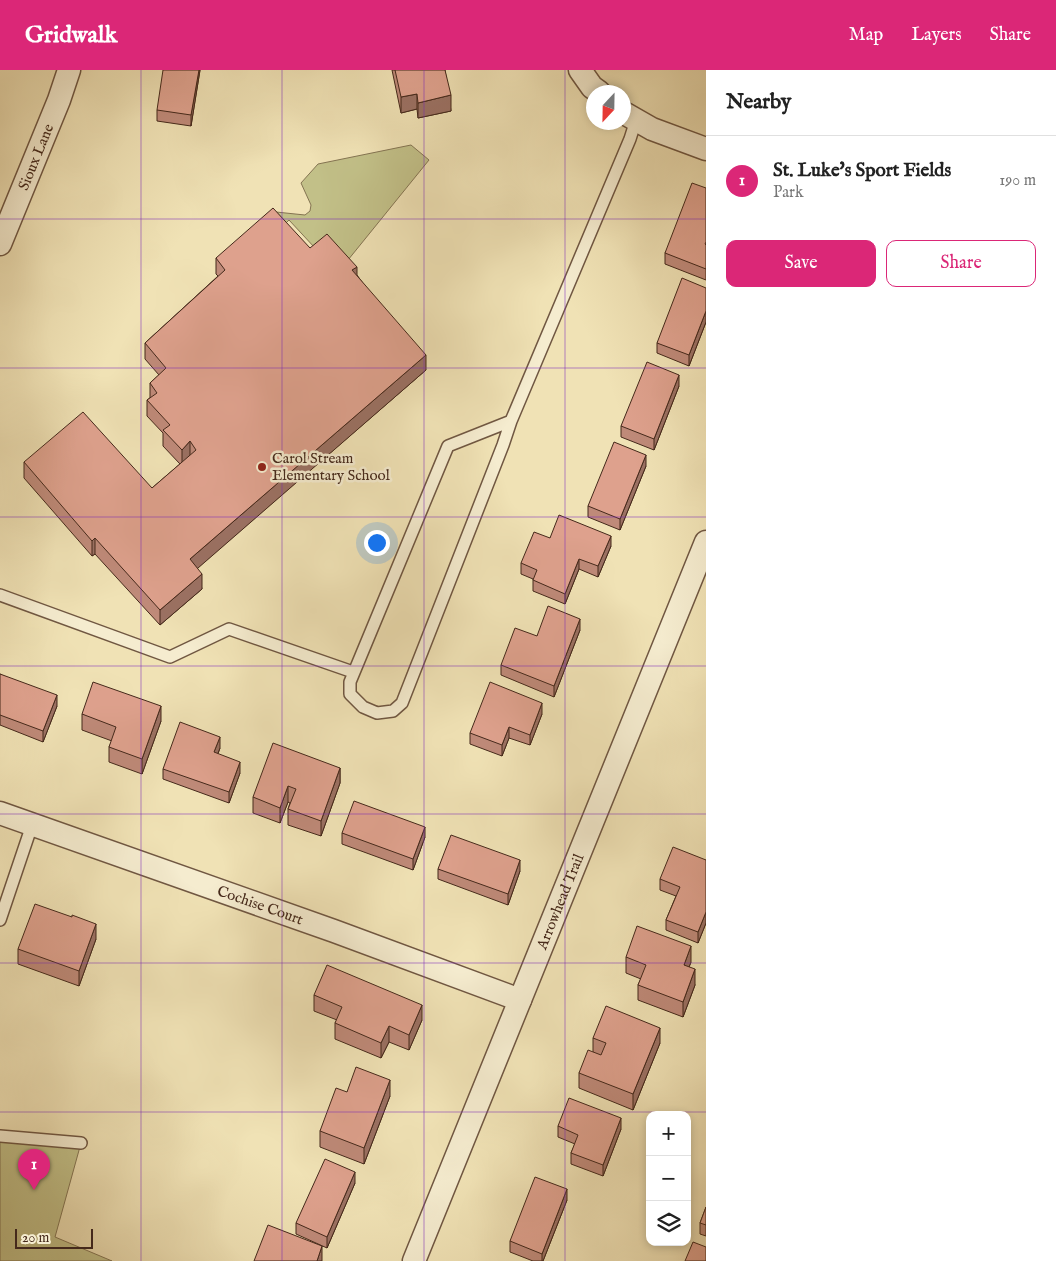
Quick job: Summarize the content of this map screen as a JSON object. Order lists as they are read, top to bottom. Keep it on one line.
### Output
{"streets":{"street":["Sioux Lane","Arrowhead Trail","Cochise Court"]},"crossings":[["Arrowhead Trail","Cochise Court"]],"places":["Carol Stream Elementary School"],"scale_bar":"20 m","north":"bottom","page":{"header":"Gridwalk","nav":["Map","Layers","Share"],"heading":"Nearby","list":[{"mark":"1","name":"St. Luke's Sport Fields","note":"Park","value":"190 m"}],"buttons":["Save","Share"],"map_buttons":["+","−"],"pins":"1","scale":"20 m"}}
